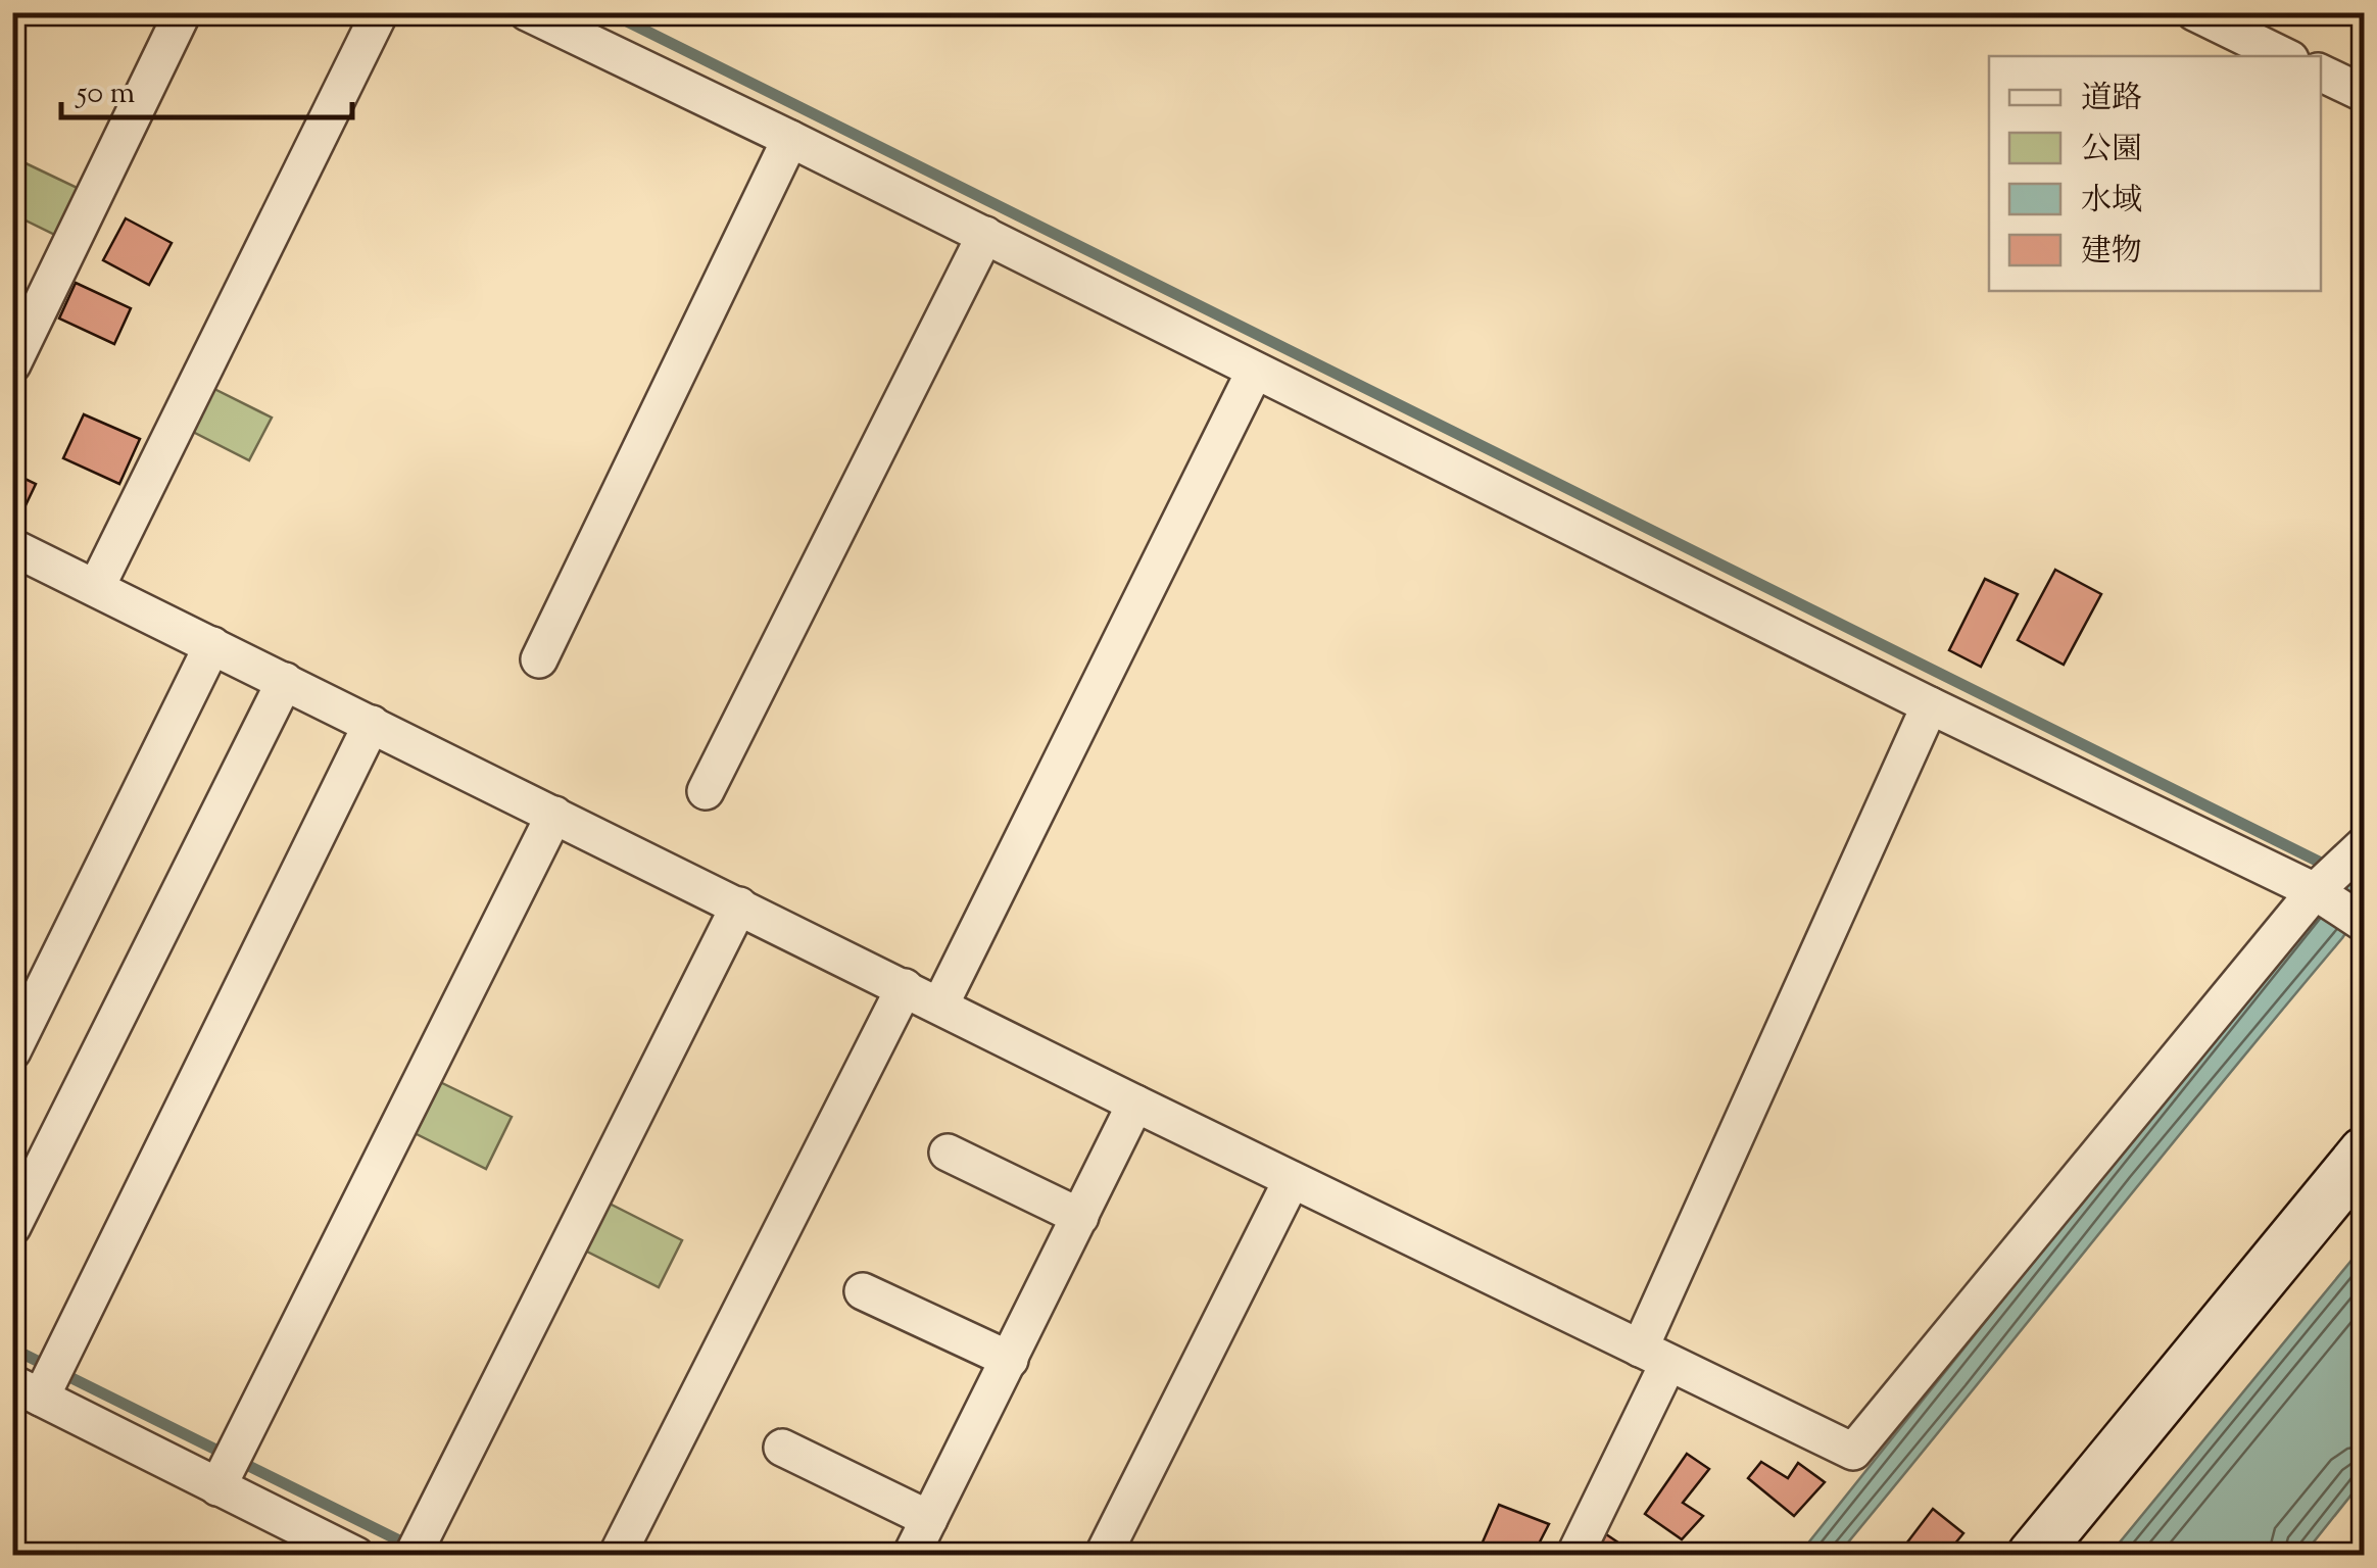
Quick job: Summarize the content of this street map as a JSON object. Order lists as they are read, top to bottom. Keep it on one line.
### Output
{"legend":["道路","公園","水域","建物"],"scale_bar":"50 m"}
